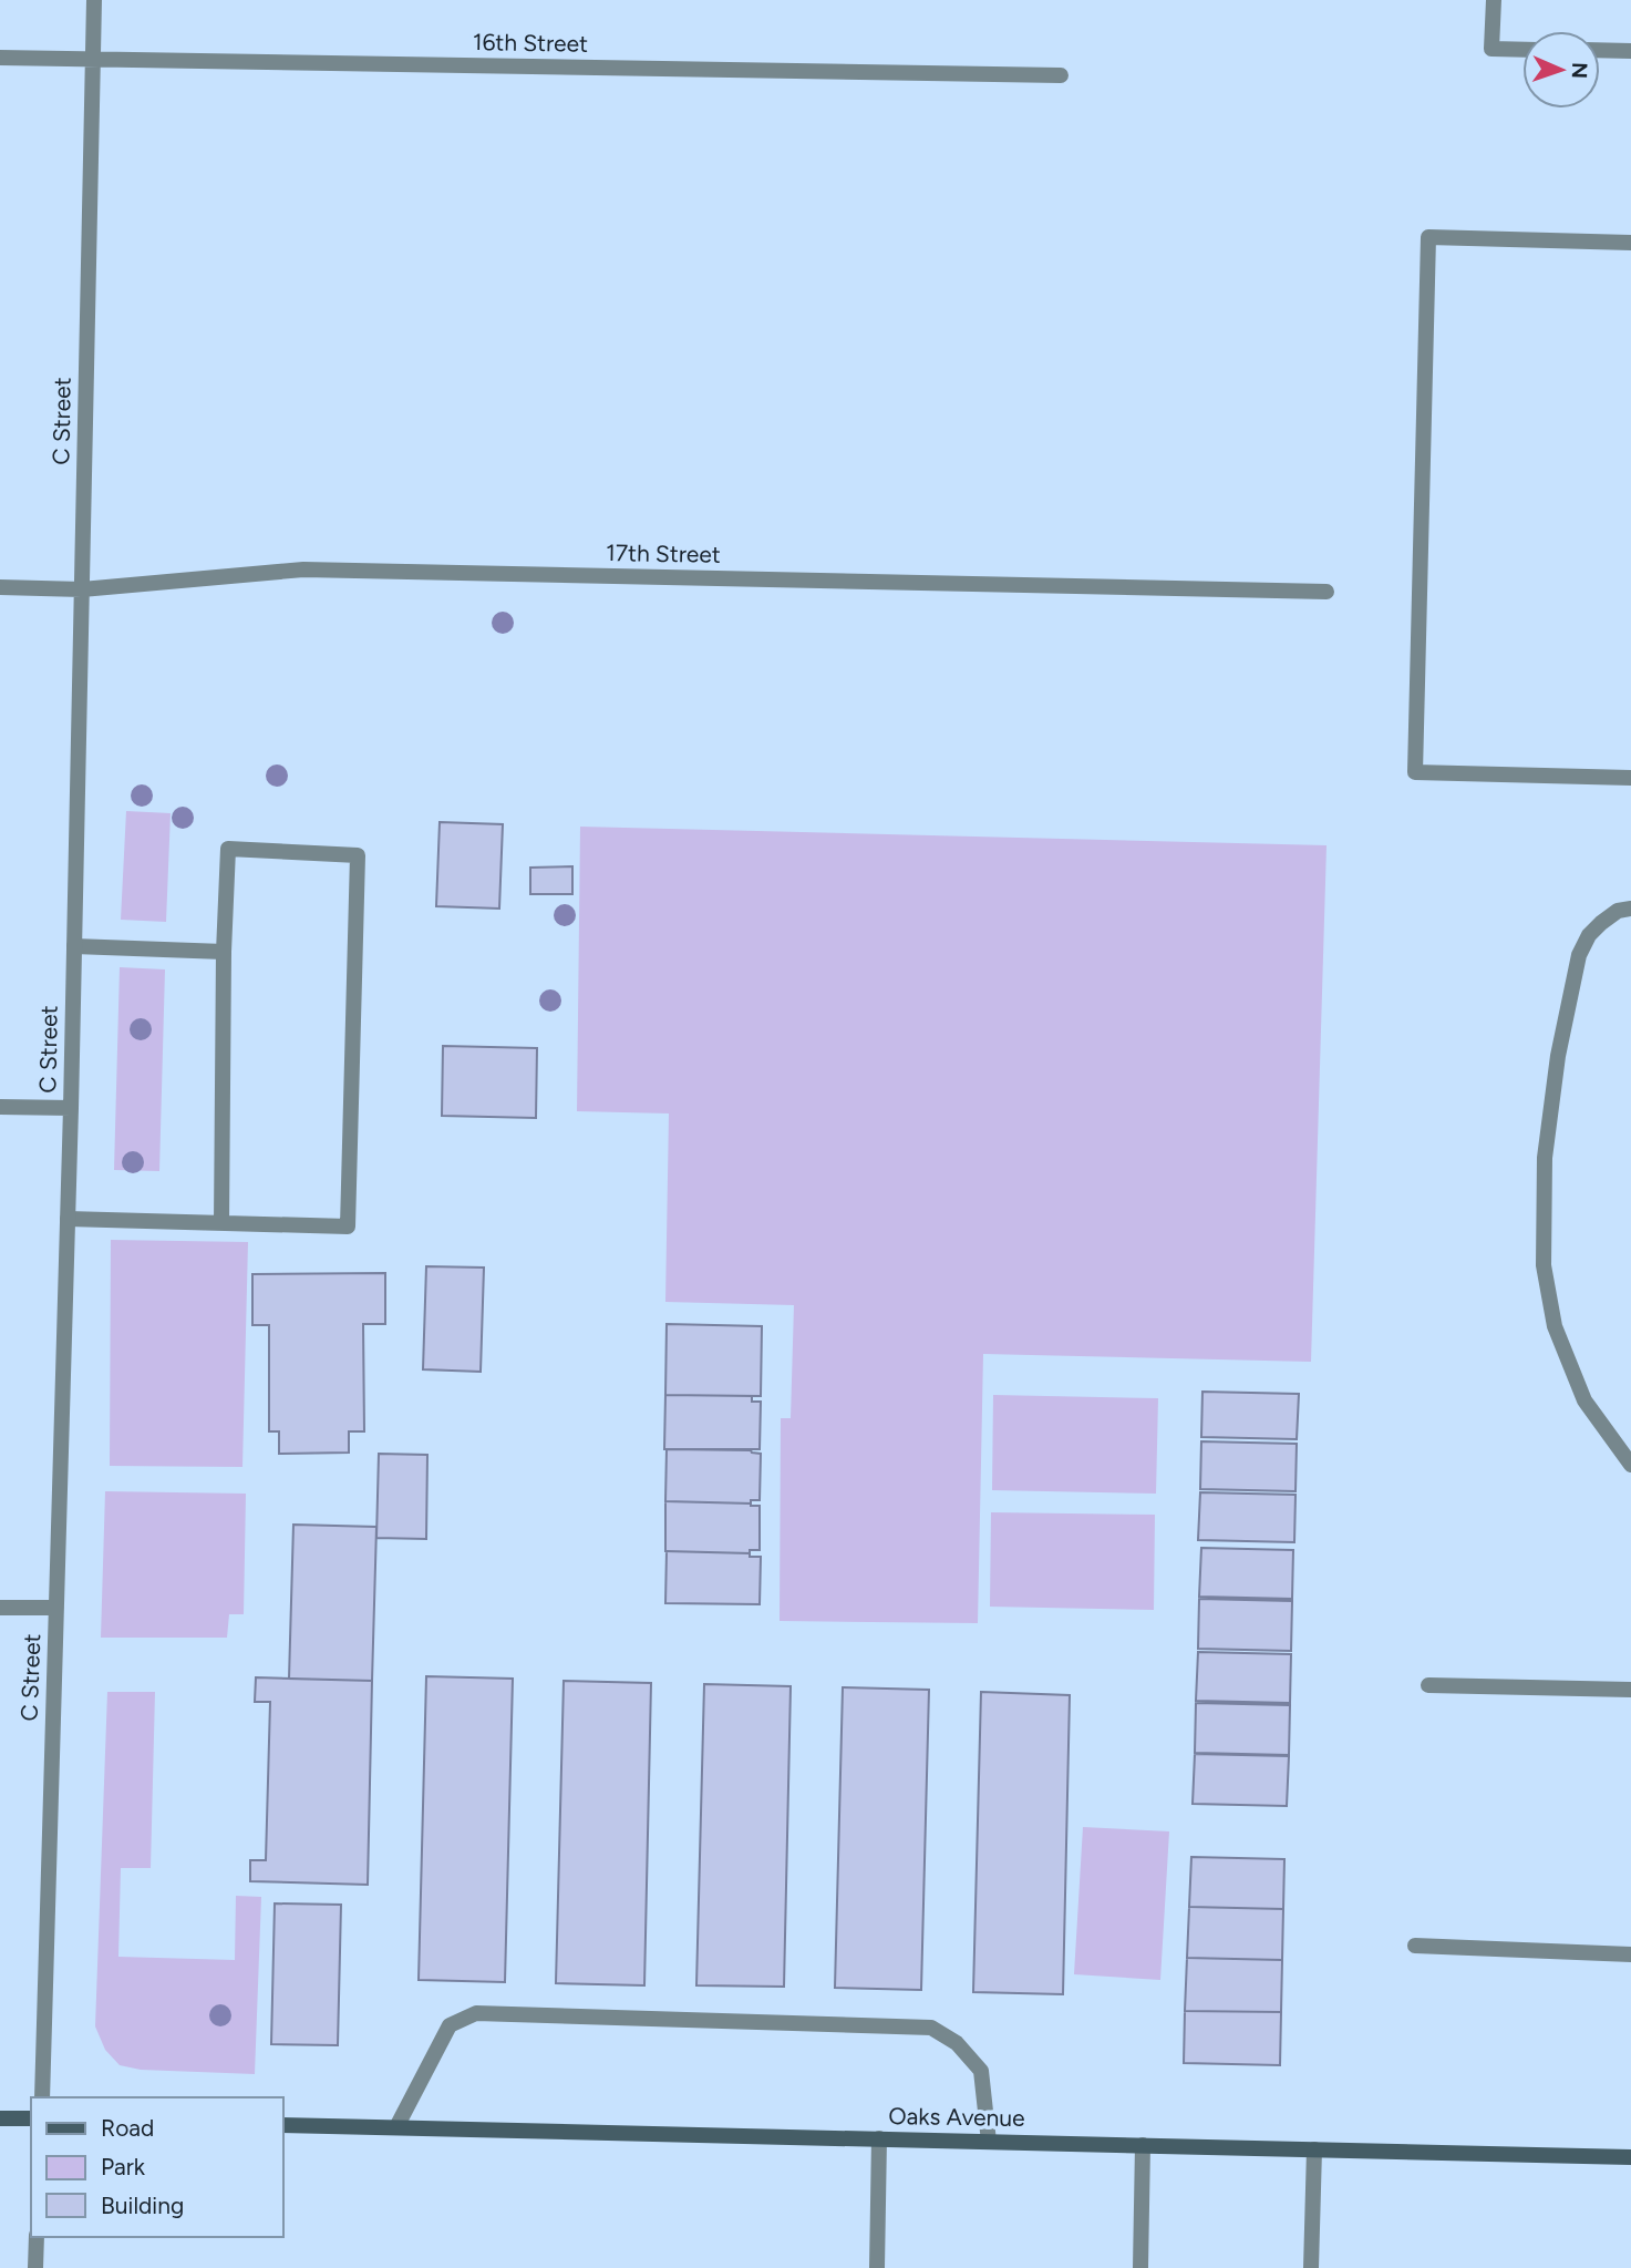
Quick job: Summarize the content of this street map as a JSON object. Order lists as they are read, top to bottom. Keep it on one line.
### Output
{"streets":{"street":["16th Street","C Street","17th Street","Oaks Avenue"]},"crossings":[["16th Street","C Street"],["C Street","17th Street"]],"legend":["Road","Park","Building"],"north":"right"}
